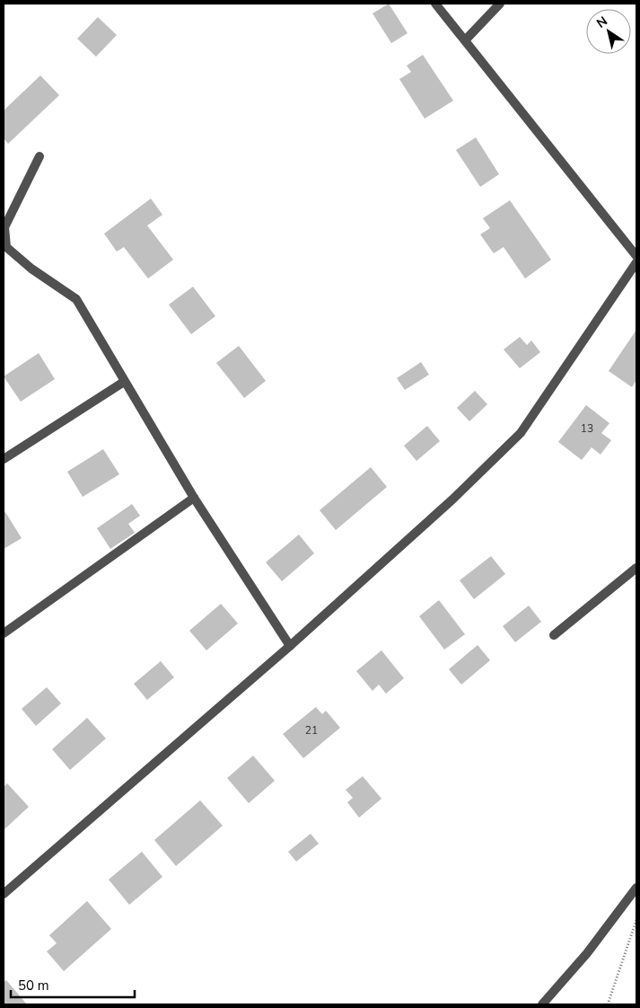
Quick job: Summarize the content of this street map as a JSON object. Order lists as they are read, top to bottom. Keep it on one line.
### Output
{"house_numbers":["13","21"],"scale_bar":"50 m","north":"top left"}
